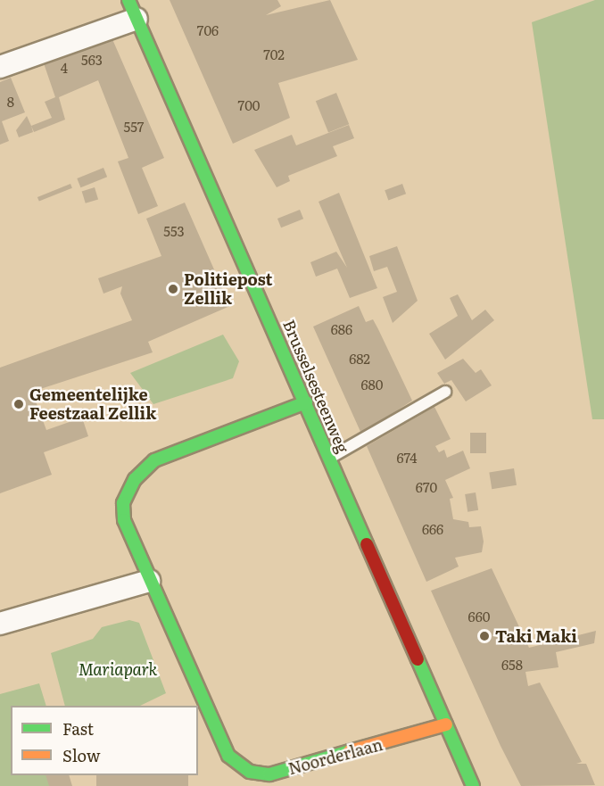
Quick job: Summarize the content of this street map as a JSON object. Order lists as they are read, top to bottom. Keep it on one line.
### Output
{"streets":{"street":["Brusselsesteenweg","Noorderlaan"]},"crossings":[["Brusselsesteenweg","Noorderlaan"]],"parks":["Mariapark"],"places":["Politiepost Zellik","Gemeentelijke Feestzaal Zellik","Taki Maki"],"house_numbers":["706","702","563","4","8","700","557","553","686","682","680","674","670","666","660","658"],"legend":["Fast","Slow"]}
